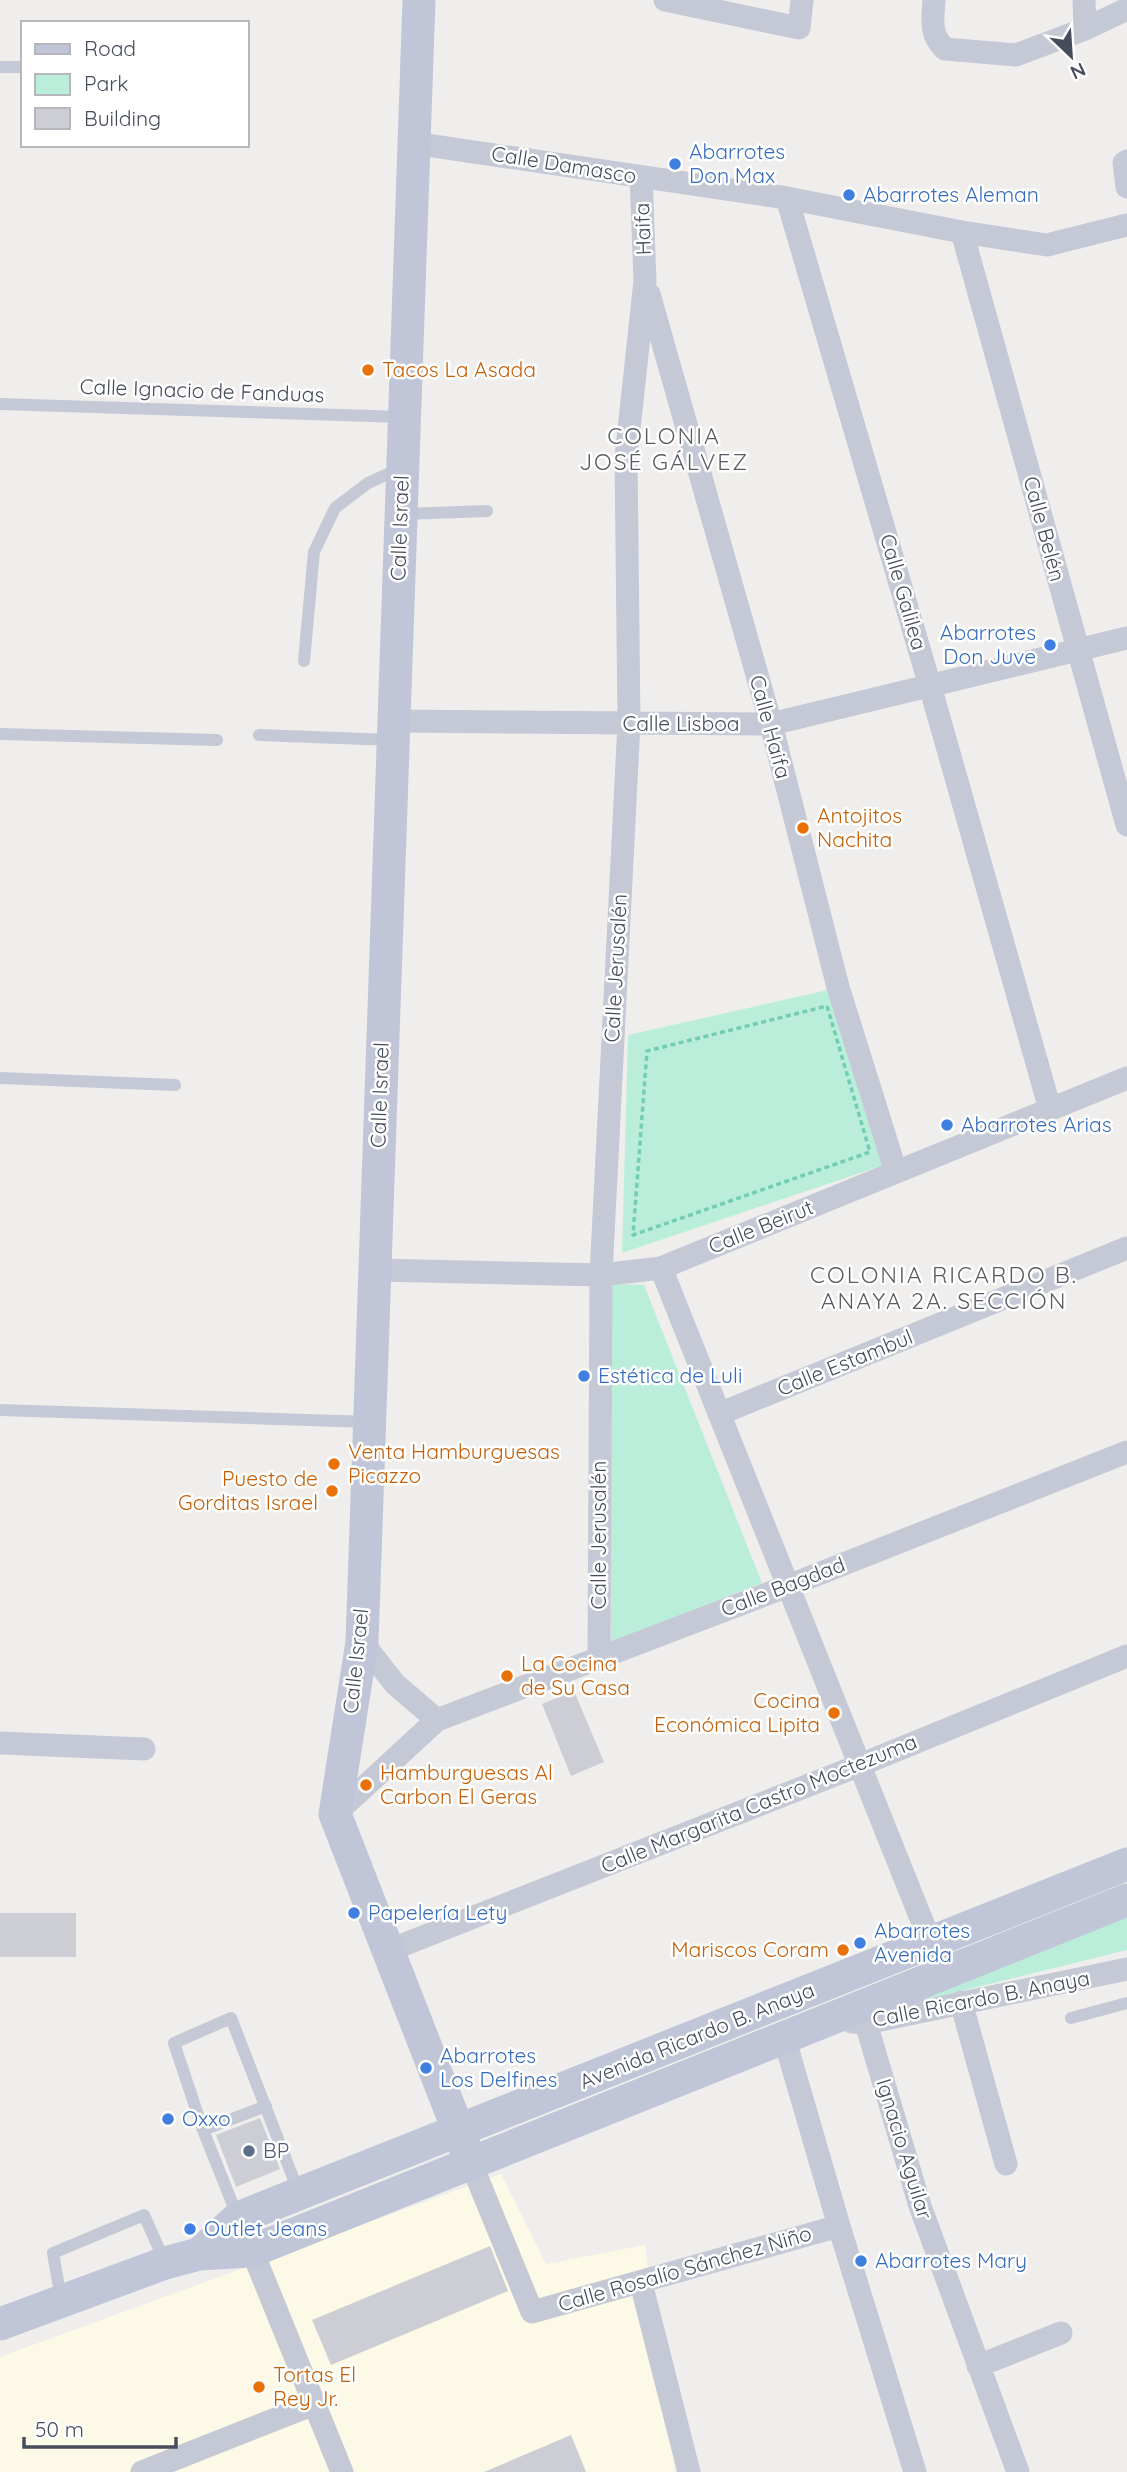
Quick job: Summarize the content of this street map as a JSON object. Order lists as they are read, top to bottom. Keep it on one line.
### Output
{"streets":{"main road":["Calle Israel","Avenida Ricardo B. Anaya"],"street":["Calle Damasco","Haifa","Calle Belén","Calle Galilea","Calle Lisboa","Calle Haifa","Calle Jerusalén","Calle Beirut","Calle Estambul","Calle Bagdad","Calle Margarita Castro Moctezuma","Calle Ricardo B. Anaya","Ignacio Aguilar","Calle Rosalío Sánchez Niño"],"lane":["Calle Ignacio de Fanduas"]},"crossings":[["Calle Damasco","Haifa"],["Calle Damasco","Calle Israel"],["Calle Damasco","Calle Belén"],["Calle Damasco","Calle Galilea"],["Haifa","Calle Haifa"],["Haifa","Calle Jerusalén"],["Calle Ignacio de Fanduas","Calle Israel"],["Calle Israel","Calle Lisboa"],["Calle Israel","Calle Beirut"],["Calle Israel","Calle Bagdad"],["Calle Belén","Calle Lisboa"],["Calle Galilea","Calle Lisboa"],["Calle Galilea","Calle Beirut"],["Calle Lisboa","Calle Haifa"],["Calle Lisboa","Calle Jerusalén"],["Calle Haifa","Calle Jerusalén"],["Calle Haifa","Calle Beirut"],["Calle Jerusalén","Calle Beirut"],["Calle Jerusalén","Calle Bagdad"],["Calle Ricardo B. Anaya","Avenida Ricardo B. Anaya"],["Calle Ricardo B. Anaya","Ignacio Aguilar"],["Avenida Ricardo B. Anaya","Calle Rosalío Sánchez Niño"]],"districts":["COLONIA JOSÉ GÁLVEZ","COLONIA RICARDO B. ANAYA 2A. SECCIÓN"],"places":["Abarrotes Don Max","Abarrotes Aleman","Tacos La Asada","Abarrotes Don Juve","Antojitos Nachita","Abarrotes Arias","Estética de Luli","Venta Hamburguesas Picazzo","Puesto de Gorditas Israel","La Cocina de Su Casa","Cocina Económica Lipita","Hamburguesas Al Carbon El Geras","Papelería Lety","Abarrotes Avenida","Mariscos Coram","Abarrotes Los Delfines","Oxxo","BP","Outlet Jeans","Abarrotes Mary","Tortas El Rey Jr."],"legend":["Road","Park","Building"],"scale_bar":"50 m","north":"bottom right"}
